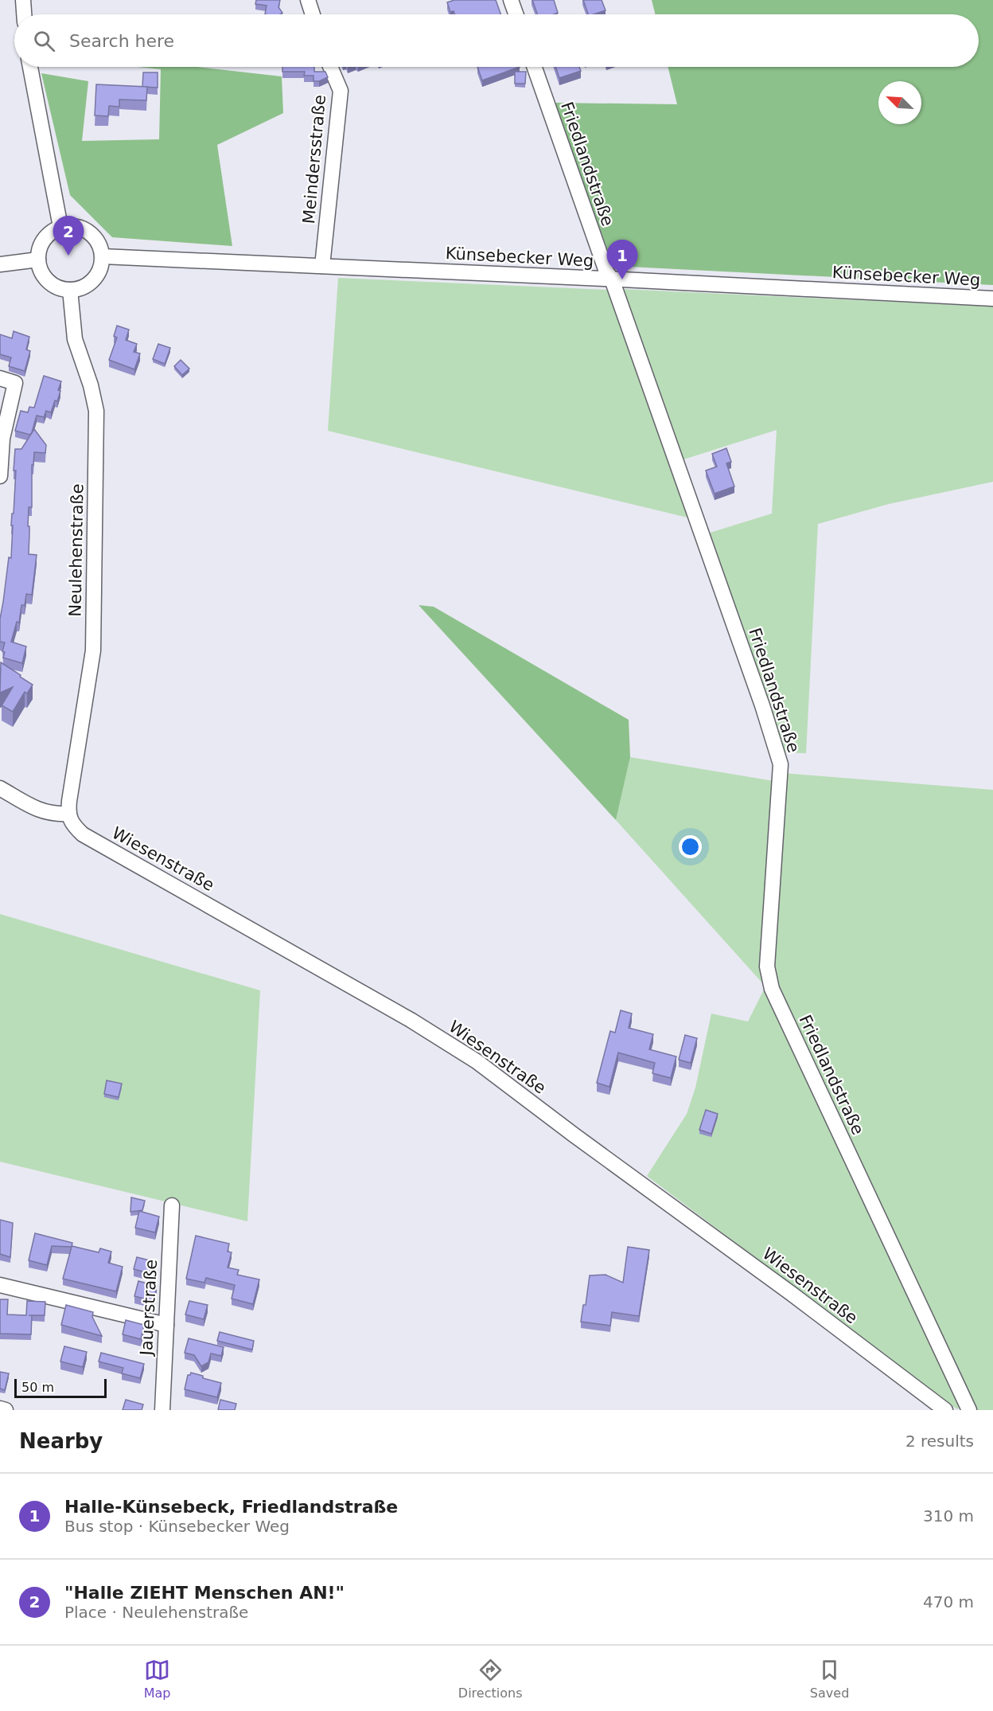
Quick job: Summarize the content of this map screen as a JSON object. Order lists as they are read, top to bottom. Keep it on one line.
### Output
{"streets":{"street":["Meindersstraße","Friedlandstraße","Künsebecker Weg","Neulehenstraße","Wiesenstraße","Jauerstraße"]},"crossings":[["Meindersstraße","Künsebecker Weg"],["Friedlandstraße","Künsebecker Weg"],["Künsebecker Weg","Neulehenstraße"],["Neulehenstraße","Wiesenstraße"]],"scale_bar":"50 m","north":"top left","page":{"search":"Search here","pins":["2","1"],"scale":"50 m","heading":["Nearby","2 results"],"list":[{"mark":"1","name":"Halle-Künsebeck, Friedlandstraße","note":"Bus stop · Künsebecker Weg","value":"310 m"},{"mark":"2","name":"\"Halle ZIEHT Menschen AN!\"","note":"Place · Neulehenstraße","value":"470 m"}],"nav":["Map","Directions","Saved"]}}
